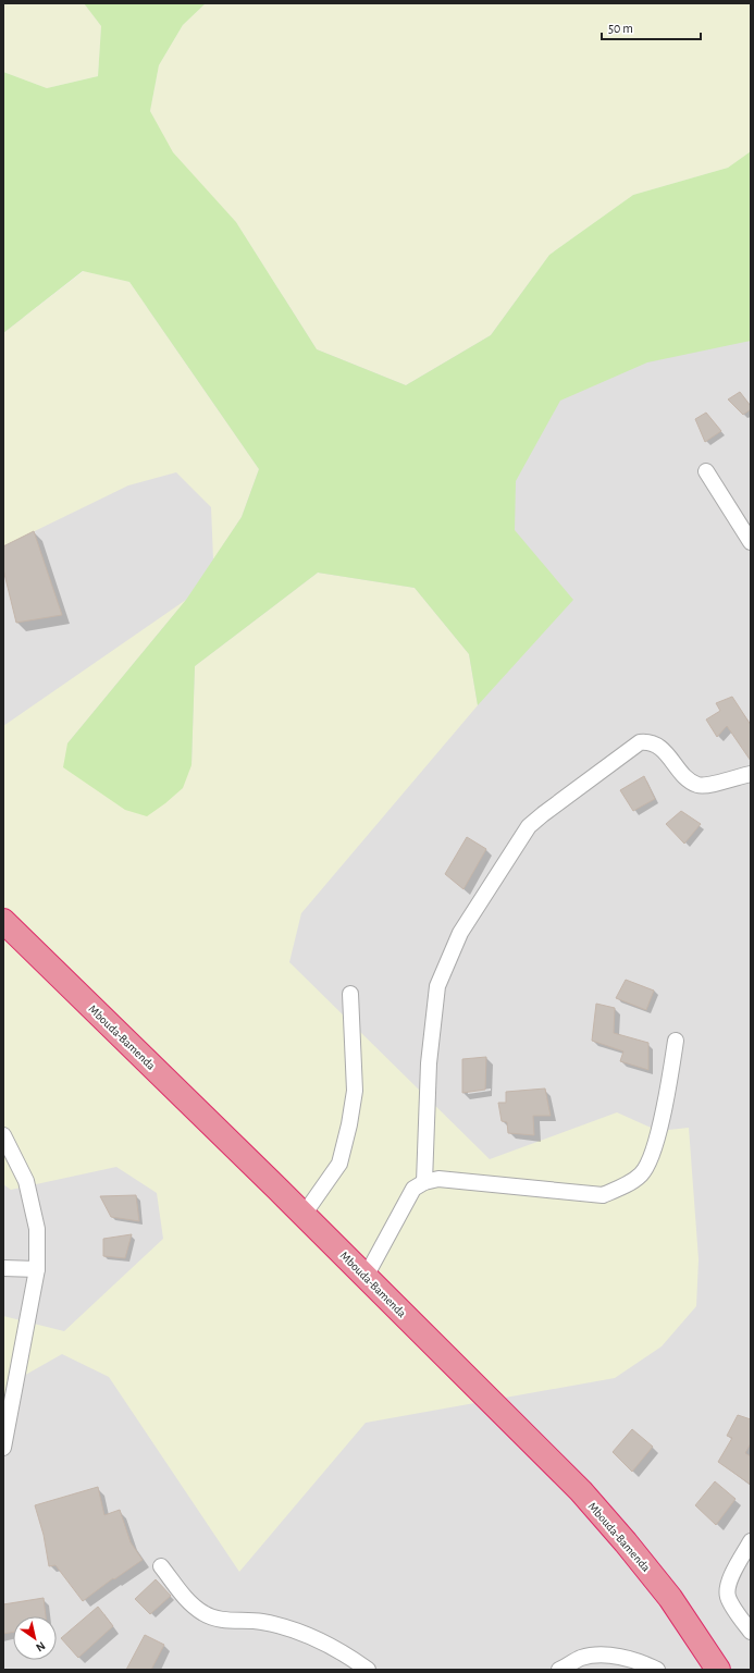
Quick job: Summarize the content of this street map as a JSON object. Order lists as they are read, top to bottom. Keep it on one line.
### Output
{"streets":{"highway":["Mbouda-Bamenda"]},"scale_bar":"50 m","north":"bottom right"}
